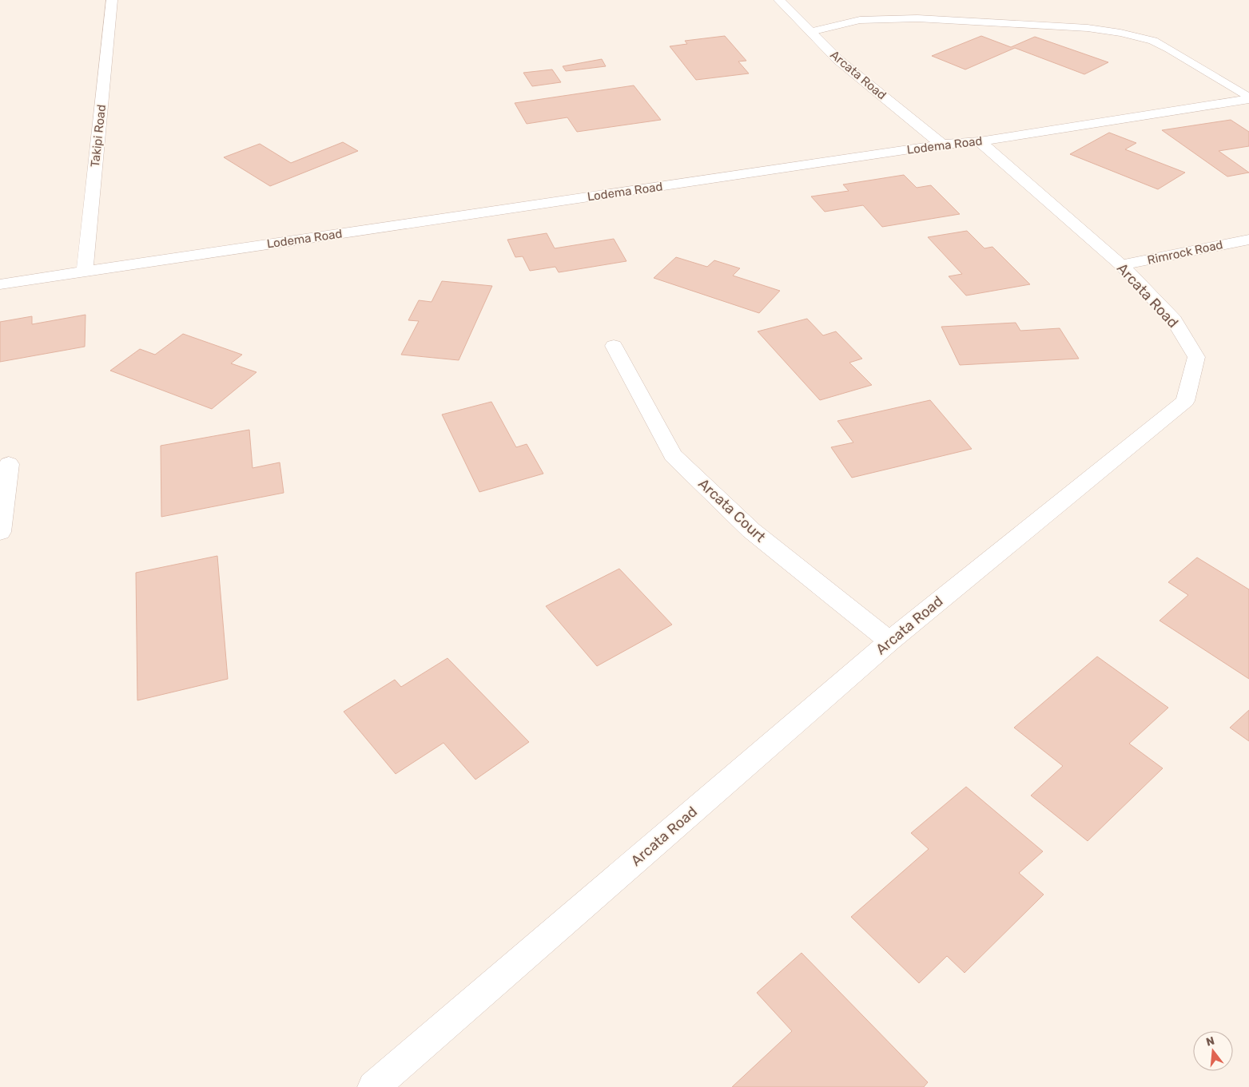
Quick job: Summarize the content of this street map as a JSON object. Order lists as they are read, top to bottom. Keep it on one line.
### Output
{"streets":{"street":["Arcata Road","Takipi Road","Lodema Road","Rimrock Road","Arcata Court"]},"crossings":[["Arcata Road","Lodema Road"],["Arcata Road","Rimrock Road"],["Arcata Road","Arcata Court"],["Takipi Road","Lodema Road"]],"north":"top"}
